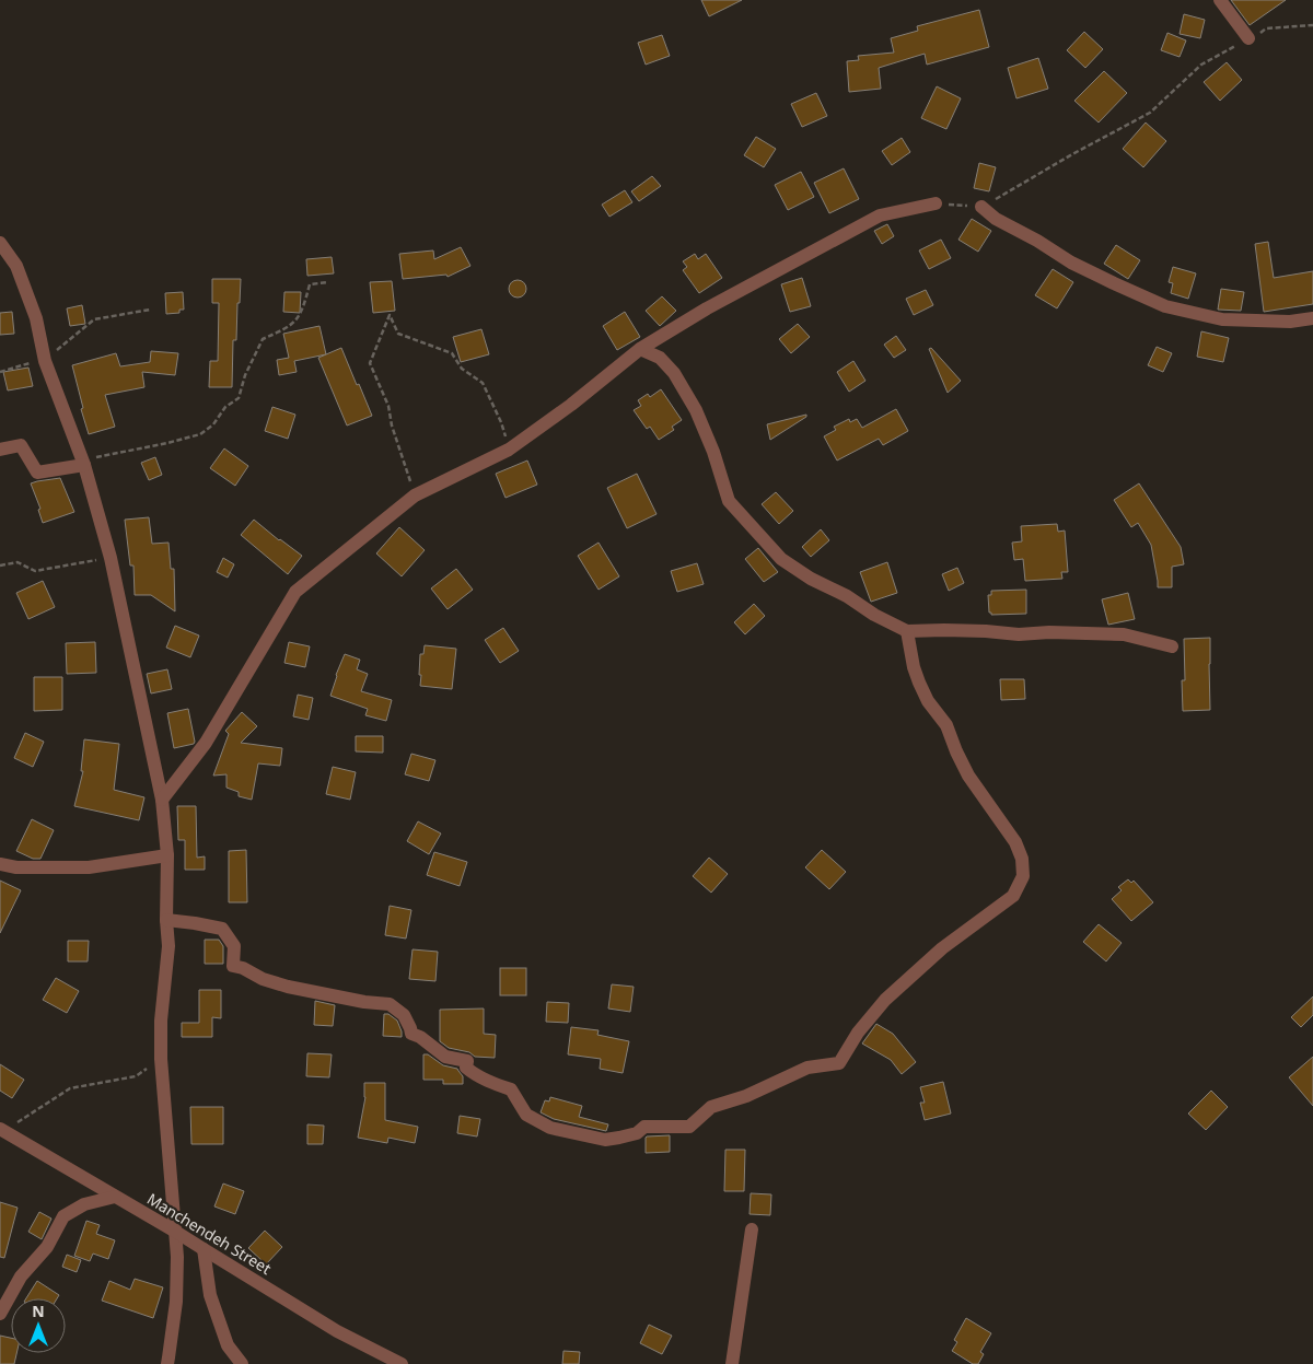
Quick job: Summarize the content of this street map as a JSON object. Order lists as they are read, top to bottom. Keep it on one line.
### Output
{"streets":{"street":["Manchendeh Street"]},"north":"top"}
